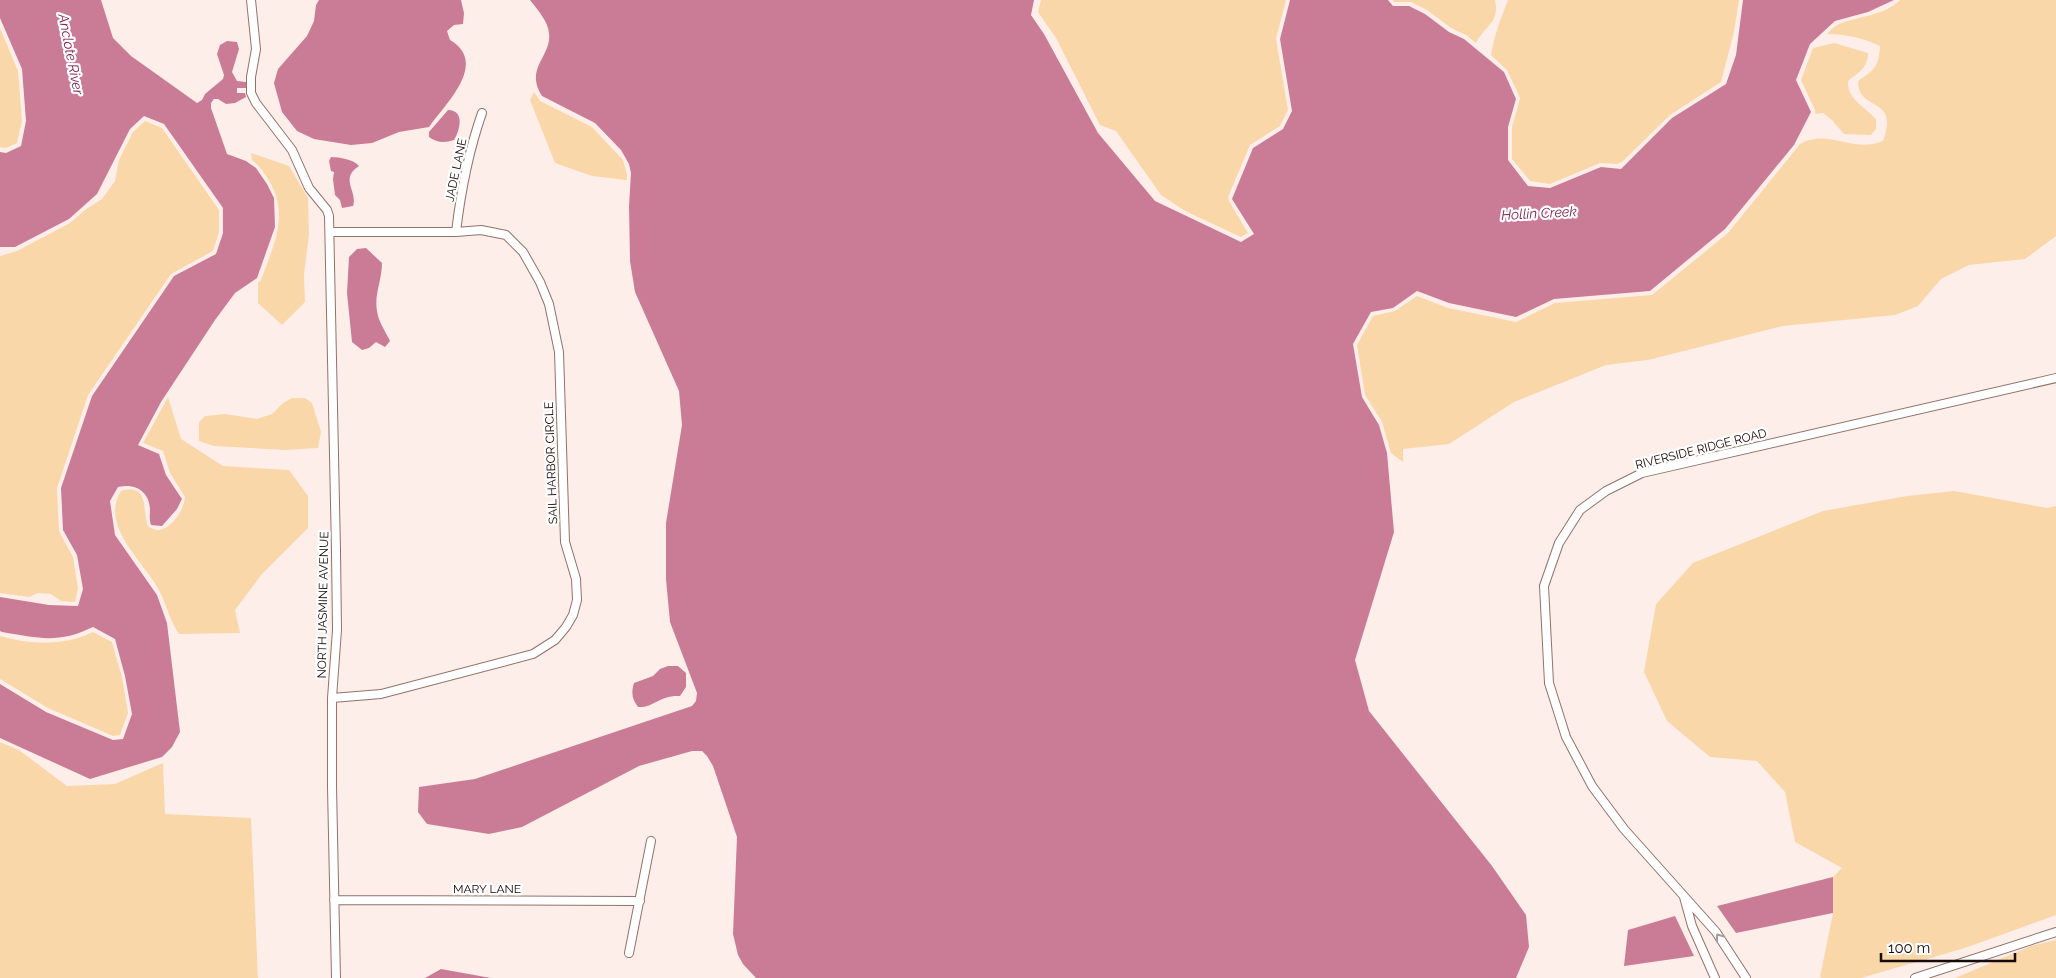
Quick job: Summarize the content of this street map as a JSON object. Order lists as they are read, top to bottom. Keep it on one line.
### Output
{"streets":{"street":["JADE LANE","RIVERSIDE RIDGE ROAD","SAIL HARBOR CIRCLE","NORTH JASMINE AVENUE","MARY LANE"]},"crossings":[["JADE LANE","SAIL HARBOR CIRCLE"],["SAIL HARBOR CIRCLE","NORTH JASMINE AVENUE"],["NORTH JASMINE AVENUE","MARY LANE"]],"water":["Anclote River","Hollin Creek"],"scale_bar":"100 m"}
